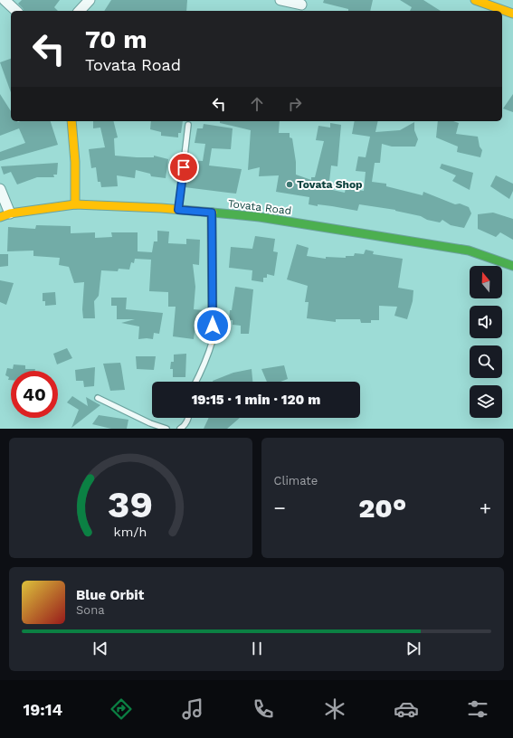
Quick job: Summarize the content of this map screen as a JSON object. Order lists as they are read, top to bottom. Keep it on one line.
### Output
{"streets":{"street":["Tovata Road"]},"places":["Tovata Shop"],"north":"top","page":{"turn":["70 m","Tovata Road"],"limit":"40","trip":"19:15 · 1 min · 120 m","tile":"Climate","heat":["−","20°","+"],"song":["Blue Orbit","Sona"],"tabs":"19:14","gauge":["39","km/h"]}}
